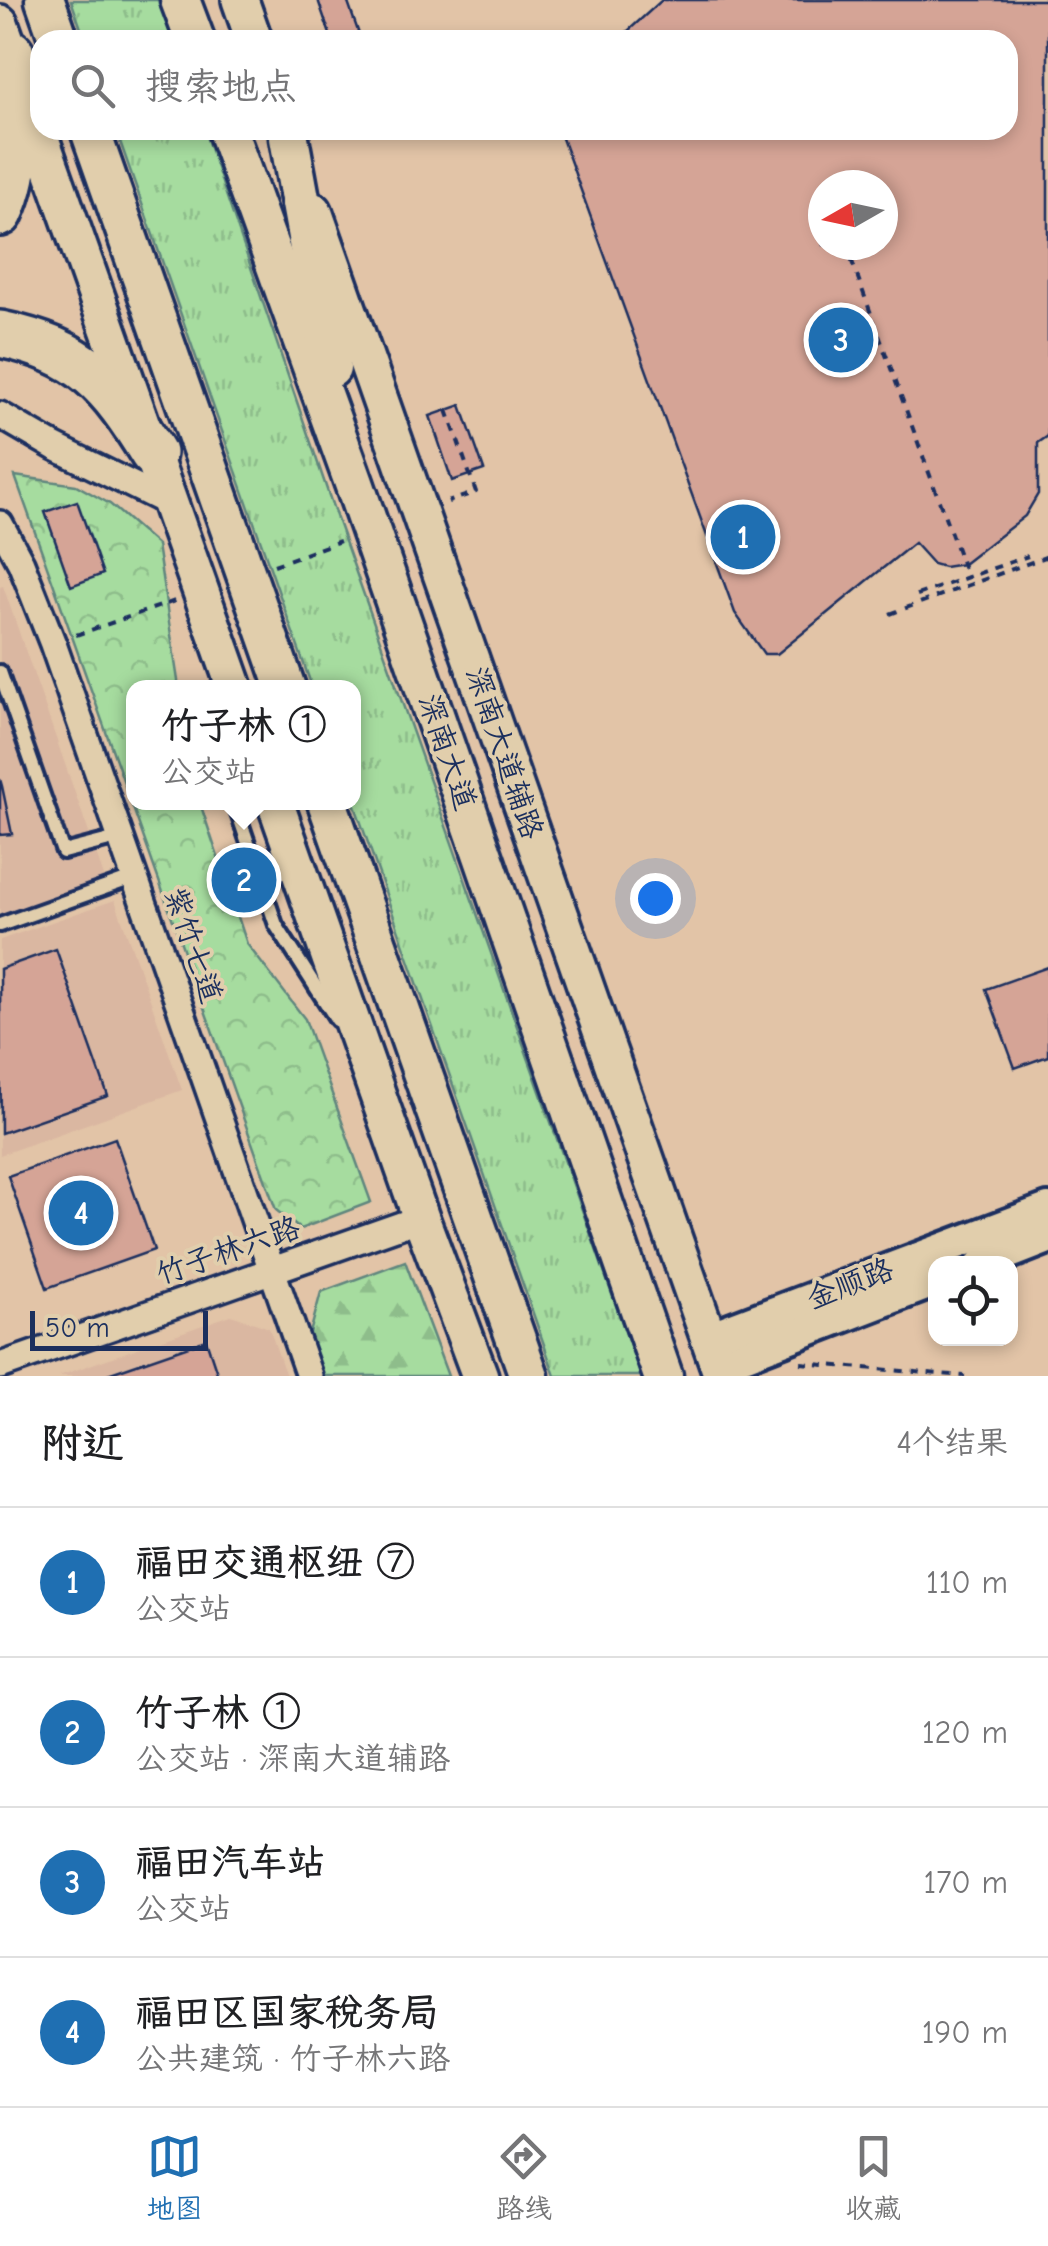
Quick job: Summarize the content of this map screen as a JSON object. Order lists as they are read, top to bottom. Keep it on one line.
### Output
{"streets":{"main road":["深南大道","深南大道辅路"],"street":["紫竹七道","竹子林六路","金顺路"]},"crossings":[["深南大道辅路","金顺路"],["紫竹七道","竹子林六路"]],"scale_bar":"50 m","north":"left","page":{"search":"搜索地点","pins":["3","1","2","4"],"popup":["竹子林 ①","公交站"],"scale":"50 m","heading":["附近","4个结果"],"list":[{"mark":"1","name":"福田交通枢纽 ⑦","note":"公交站","value":"110 m"},{"mark":"2","name":"竹子林 ①","note":"公交站 · 深南大道辅路","value":"120 m"},{"mark":"3","name":"福田汽车站","note":"公交站","value":"170 m"},{"mark":"4","name":"福田区国家税务局","note":"公共建筑 · 竹子林六路","value":"190 m"}],"nav":["地图","路线","收藏"]}}
